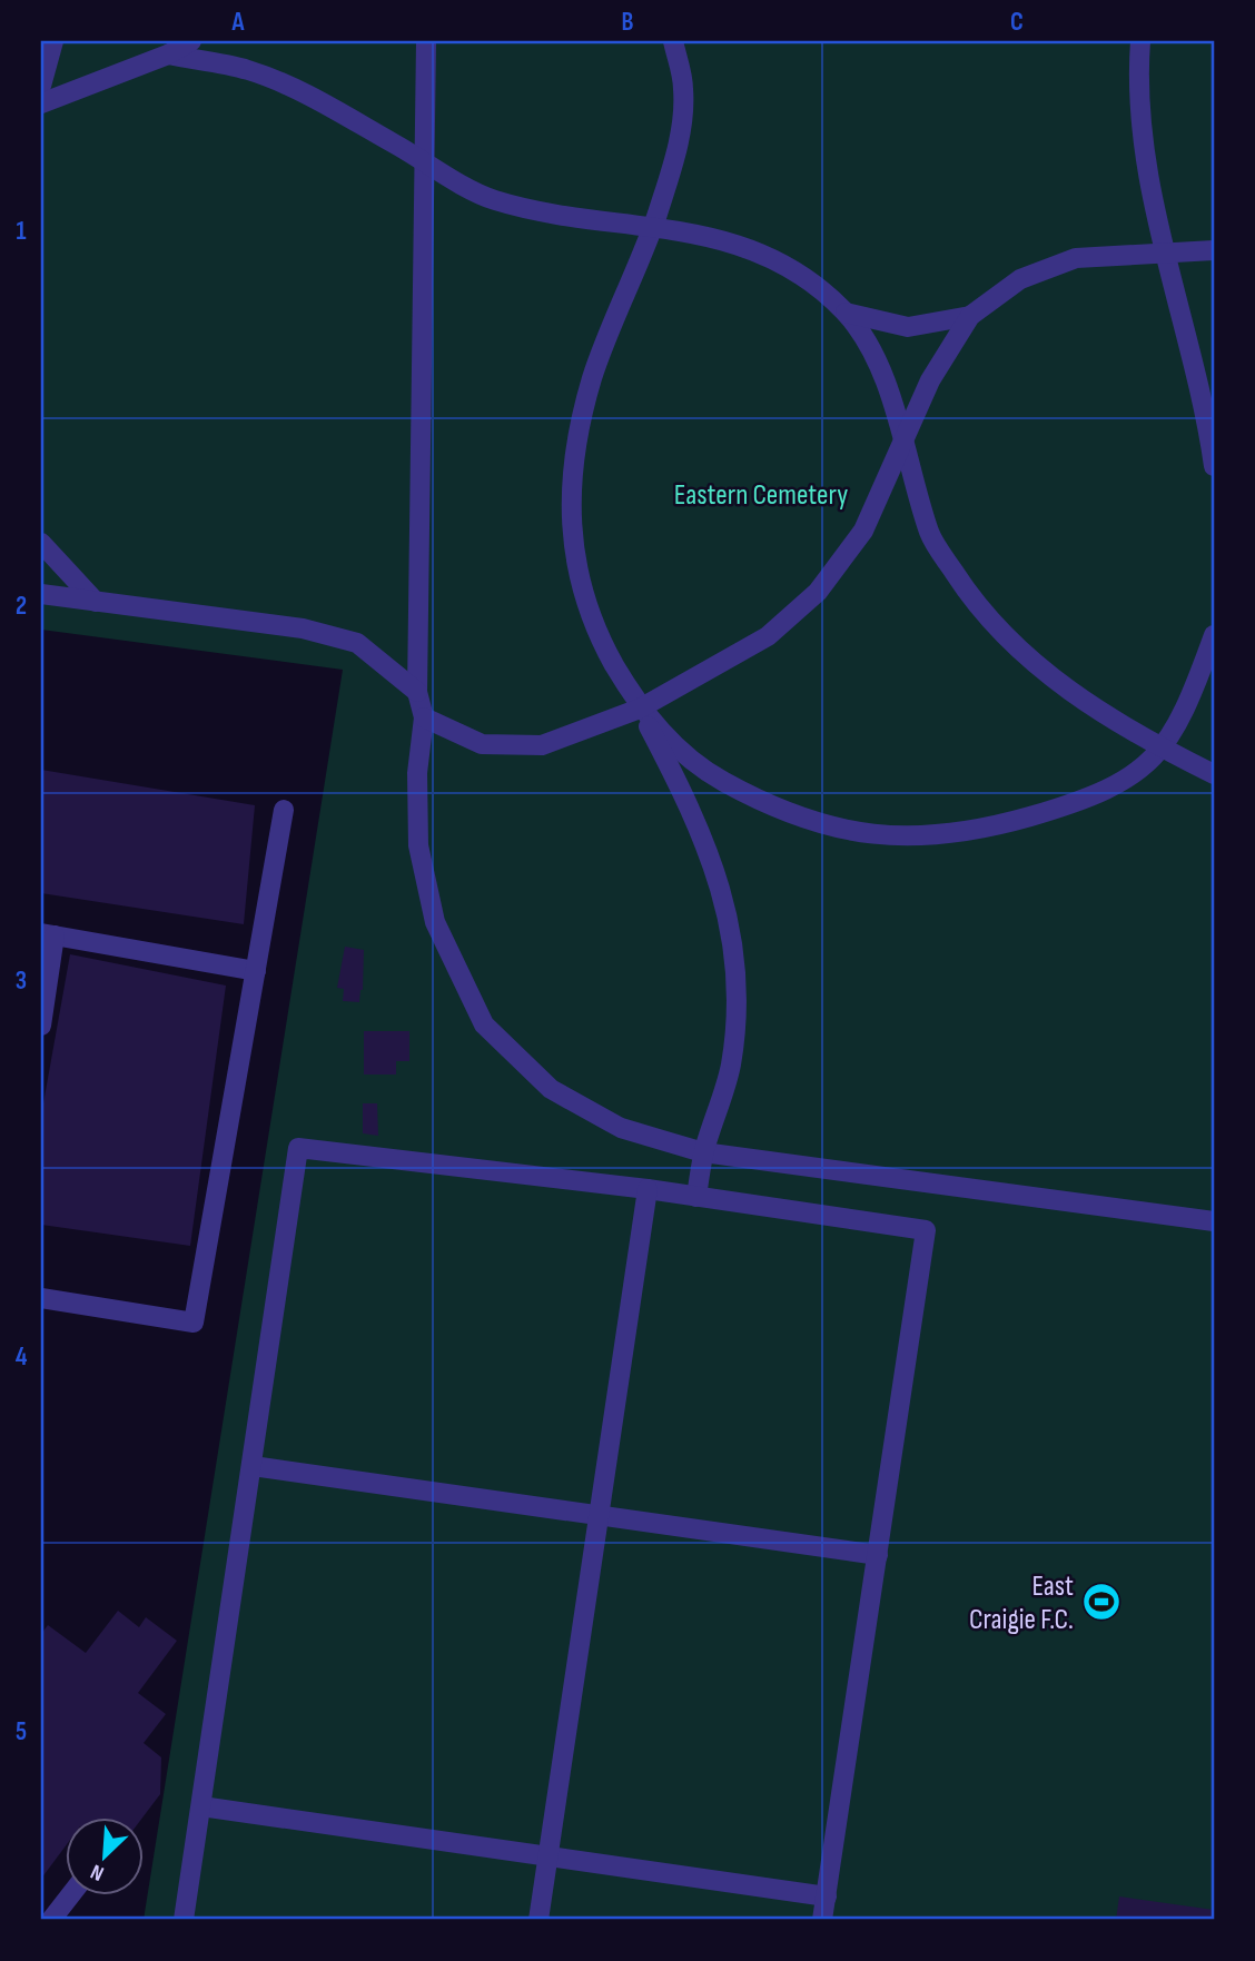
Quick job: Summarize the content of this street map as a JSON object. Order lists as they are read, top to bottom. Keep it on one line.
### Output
{"parks":["Eastern Cemetery"],"places":{"sports":["East Craigie F.C."]},"north":"bottom left","grid":{"columns":["A","B","C"],"rows":["1","2","3","4","5"]}}
